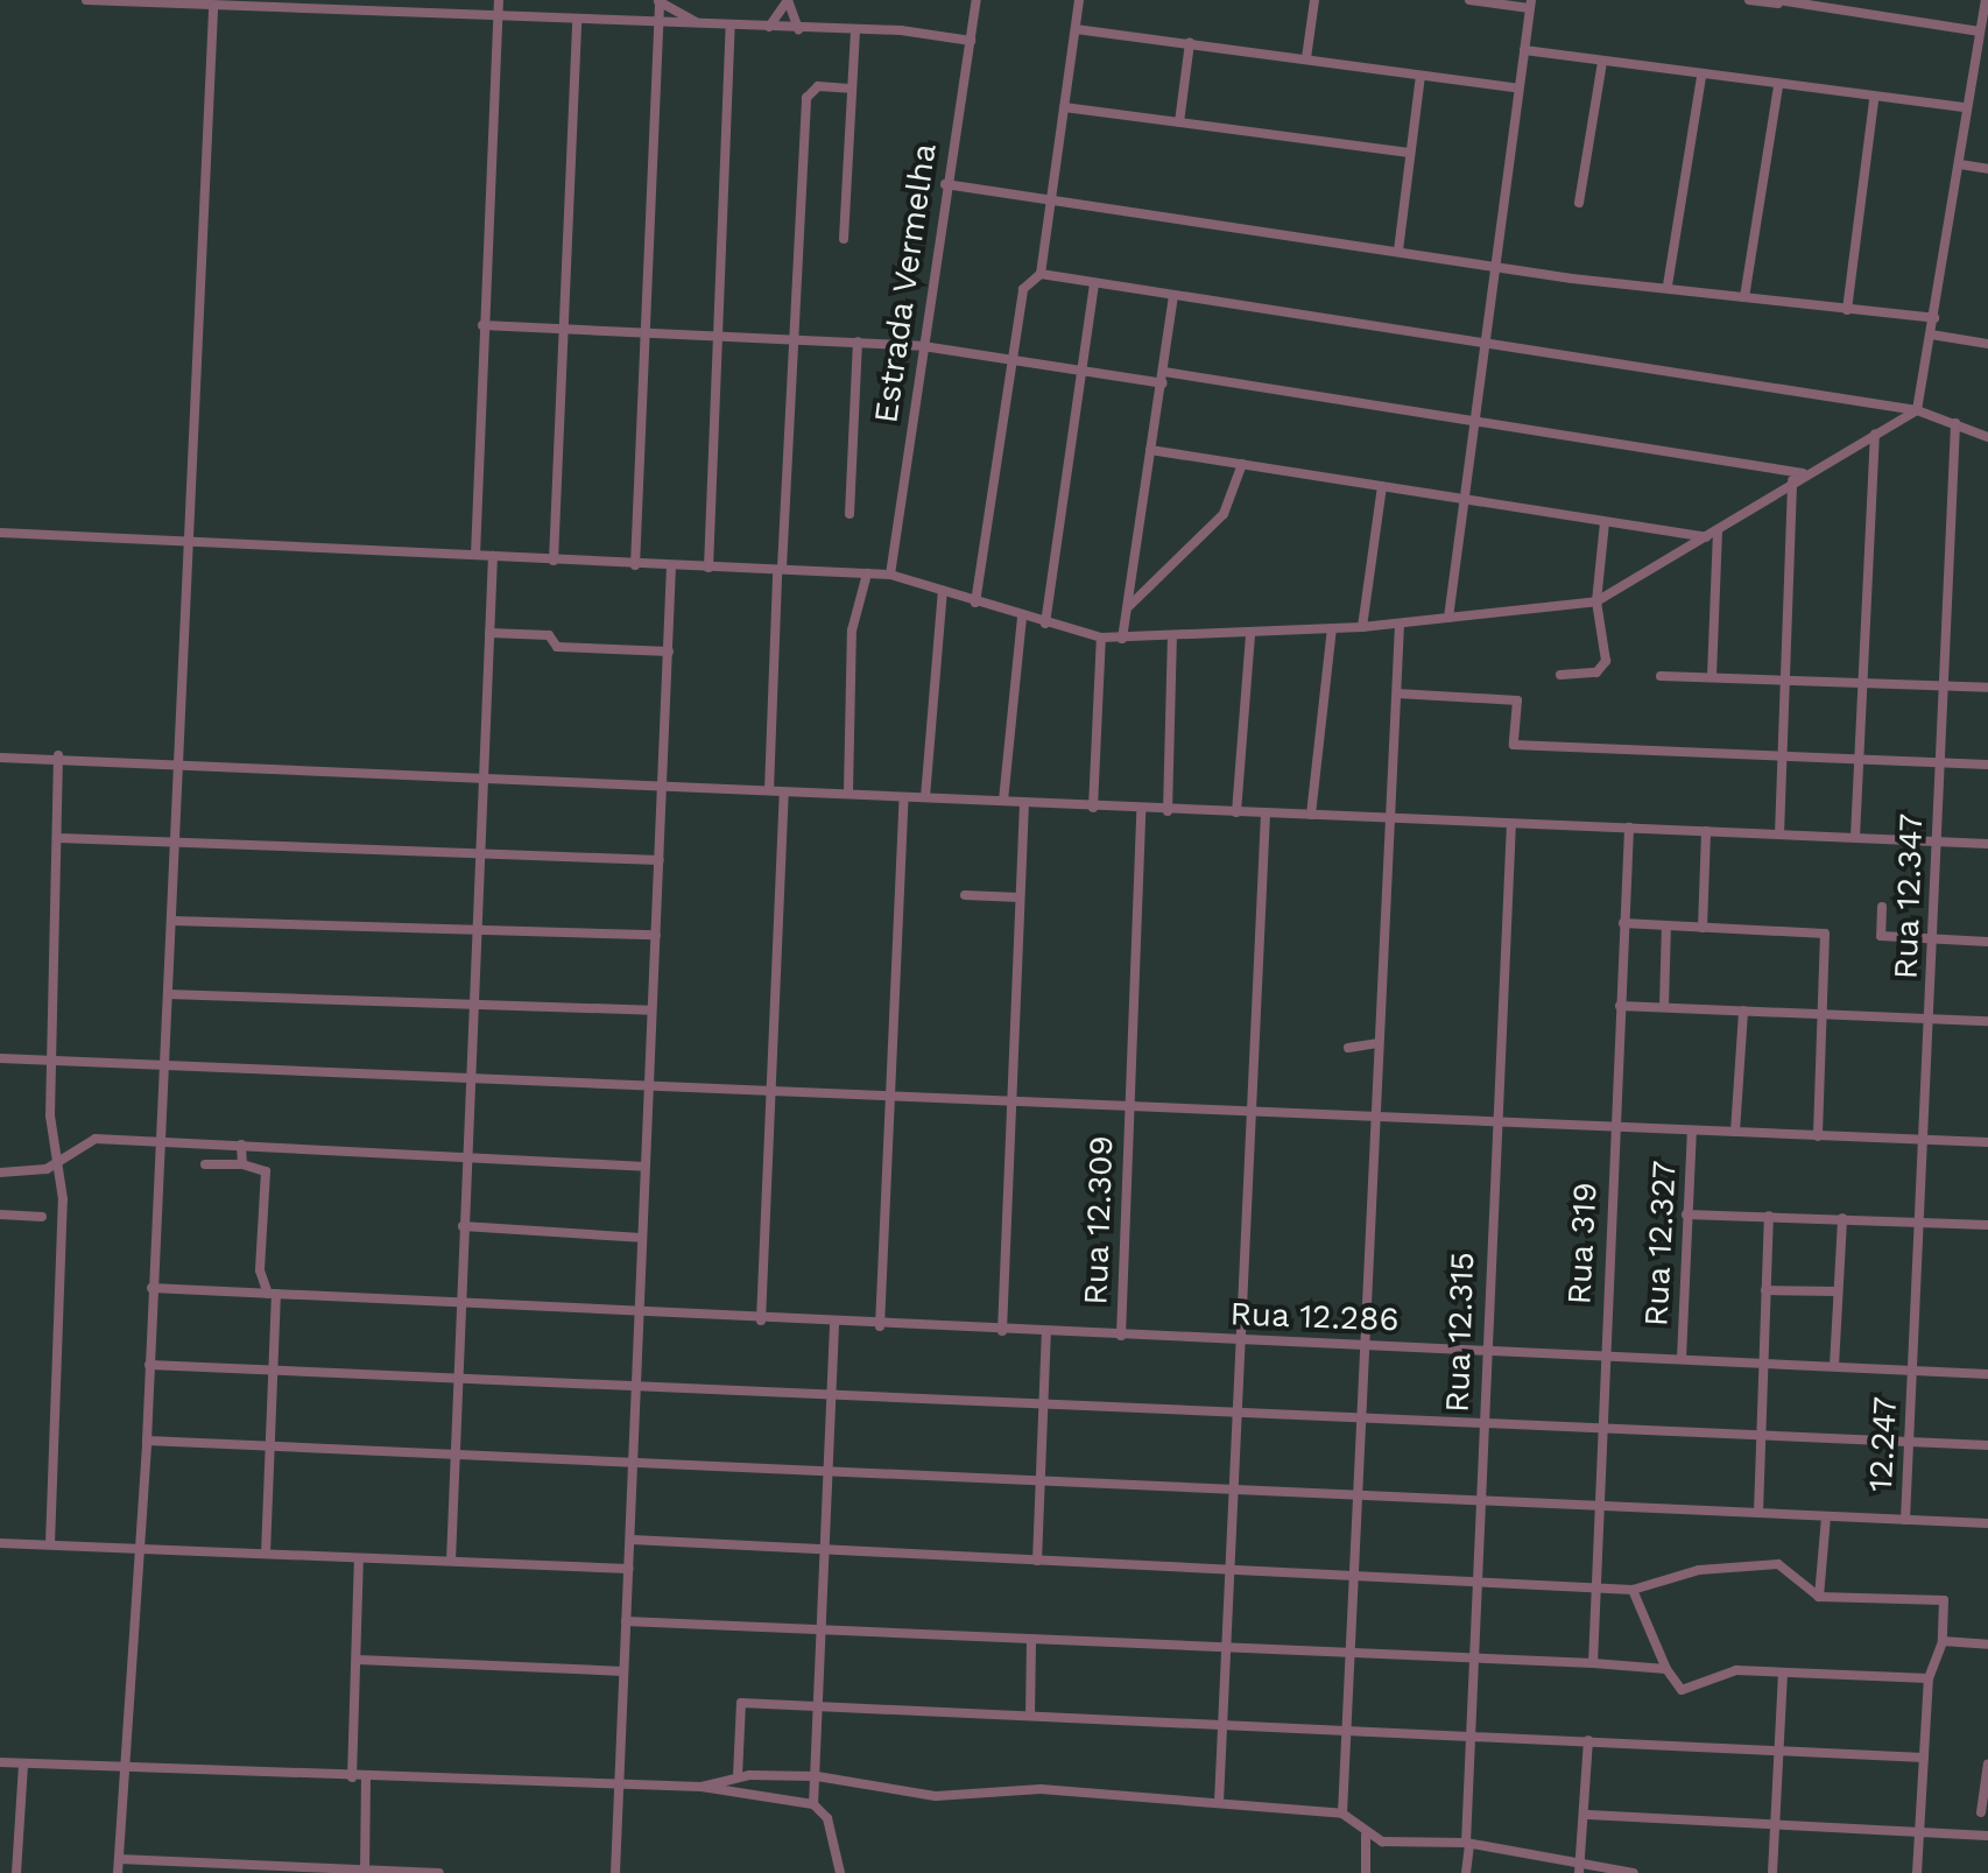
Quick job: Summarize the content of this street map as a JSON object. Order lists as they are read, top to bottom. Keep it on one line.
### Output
{"streets":{"street":["Estrada Vermelha","Rua 12.347","Rua 12.309","Rua 319","Rua 12.327","Rua 12.286","Rua 12.315","12.247"]},"crossings":[["Rua 12.347","Rua 12.286"],["Rua 12.347","12.247"],["Rua 12.309","Rua 12.286"],["Rua 319","Rua 12.286"],["Rua 12.327","Rua 12.286"],["Rua 12.286","Rua 12.315"],["Rua 12.286","12.247"]]}
